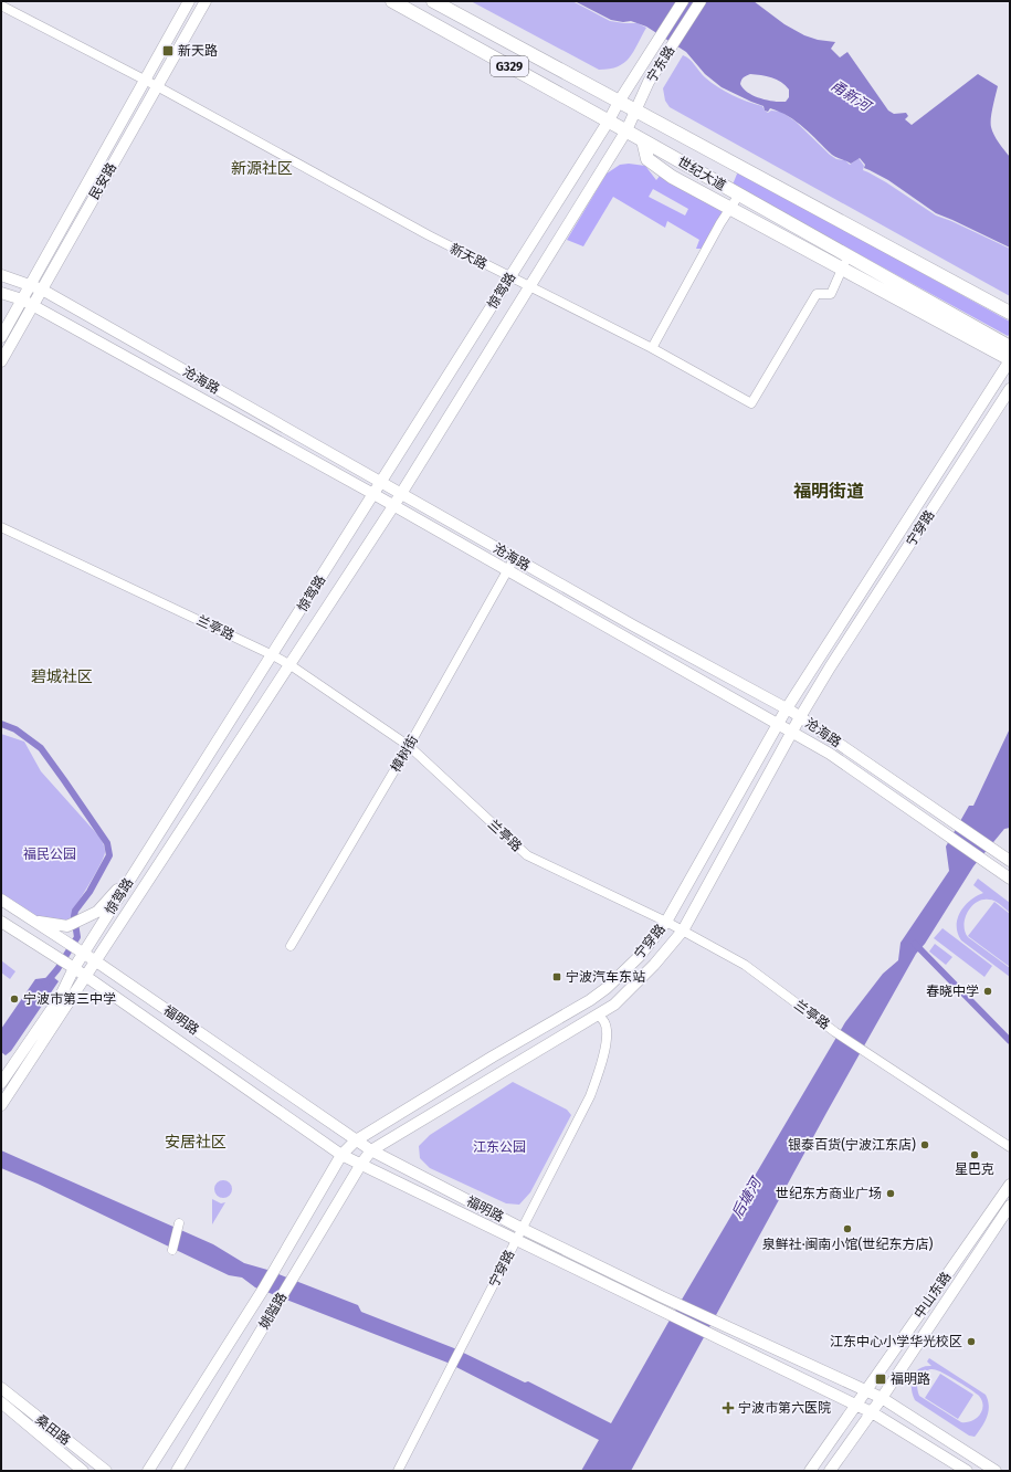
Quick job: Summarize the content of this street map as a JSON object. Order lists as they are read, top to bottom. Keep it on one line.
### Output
{"streets":{"highway":["G329","世纪大道"],"main road":["宁东路","民安路","惊驾路","沧海路","宁穿路","福明路","中山东路","姚隘路","桑田路"],"street":["新天路","兰亭路","樟树街"]},"crossings":[["宁东路","世纪大道"],["宁东路","惊驾路"],["世纪大道","新天路"],["世纪大道","惊驾路"],["民安路","新天路"],["民安路","沧海路"],["新天路","惊驾路"],["惊驾路","沧海路"],["惊驾路","兰亭路"],["惊驾路","福明路"],["沧海路","宁穿路"],["沧海路","樟树街"],["宁穿路","兰亭路"],["宁穿路","福明路"],["宁穿路","姚隘路"],["兰亭路","樟树街"],["福明路","中山东路"],["福明路","姚隘路"]],"districts":["新源社区","福明街道","碧城社区","安居社区"],"water":["甬新河","后塘河"],"parks":["福民公园","江东公园"],"places":{"transit":["新天路","宁波汽车东站","福明路"],"other":["春晓中学","宁波市第三中学","银泰百货(宁波江东店)","星巴克","世纪东方商业广场","泉鲜社·闽南小馆(世纪东方店)","江东中心小学华光校区"],"health":["宁波市第六医院"]}}
